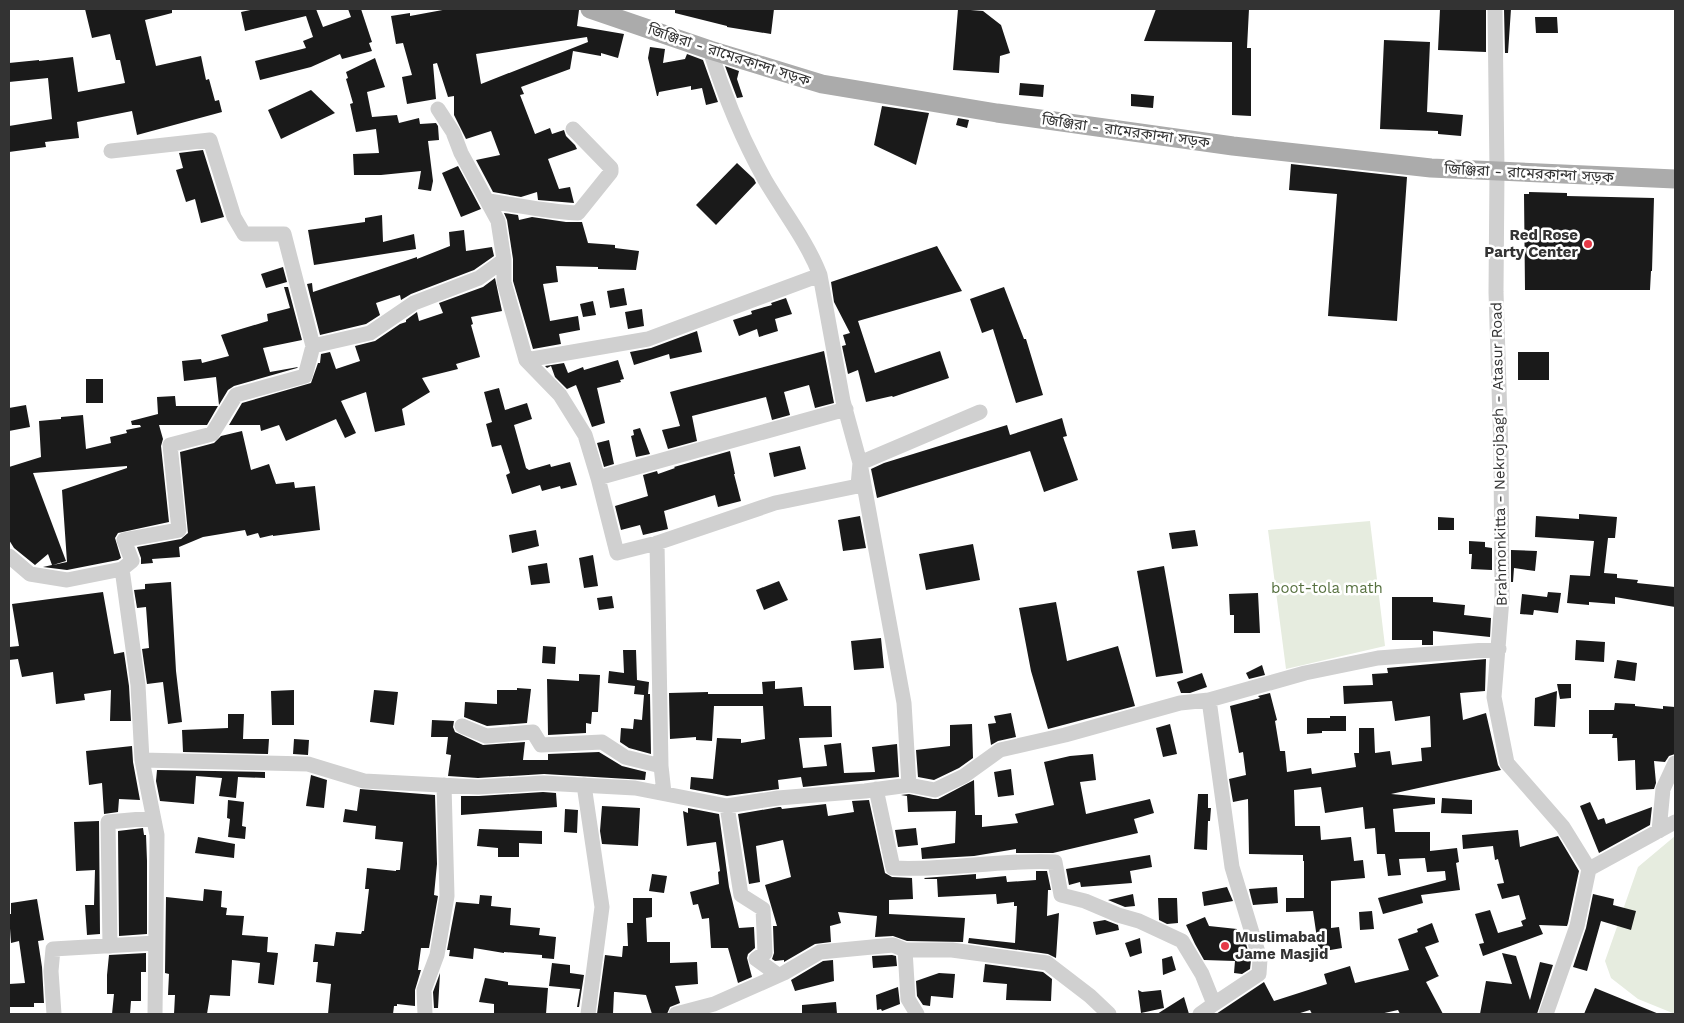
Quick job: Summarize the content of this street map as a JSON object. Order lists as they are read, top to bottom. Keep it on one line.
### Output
{"streets":{"main road":["জিঞ্জিরা - রামেরকান্দা সড়ক"],"street":["Brahmonkitta - Nekrojbagh - Atasur Road"]},"crossings":[["জিঞ্জিরা - রামেরকান্দা সড়ক","Brahmonkitta - Nekrojbagh - Atasur Road"]],"parks":["boot-tola math"],"places":["Red Rose Party Center","Muslimabad Jame Masjid"]}
